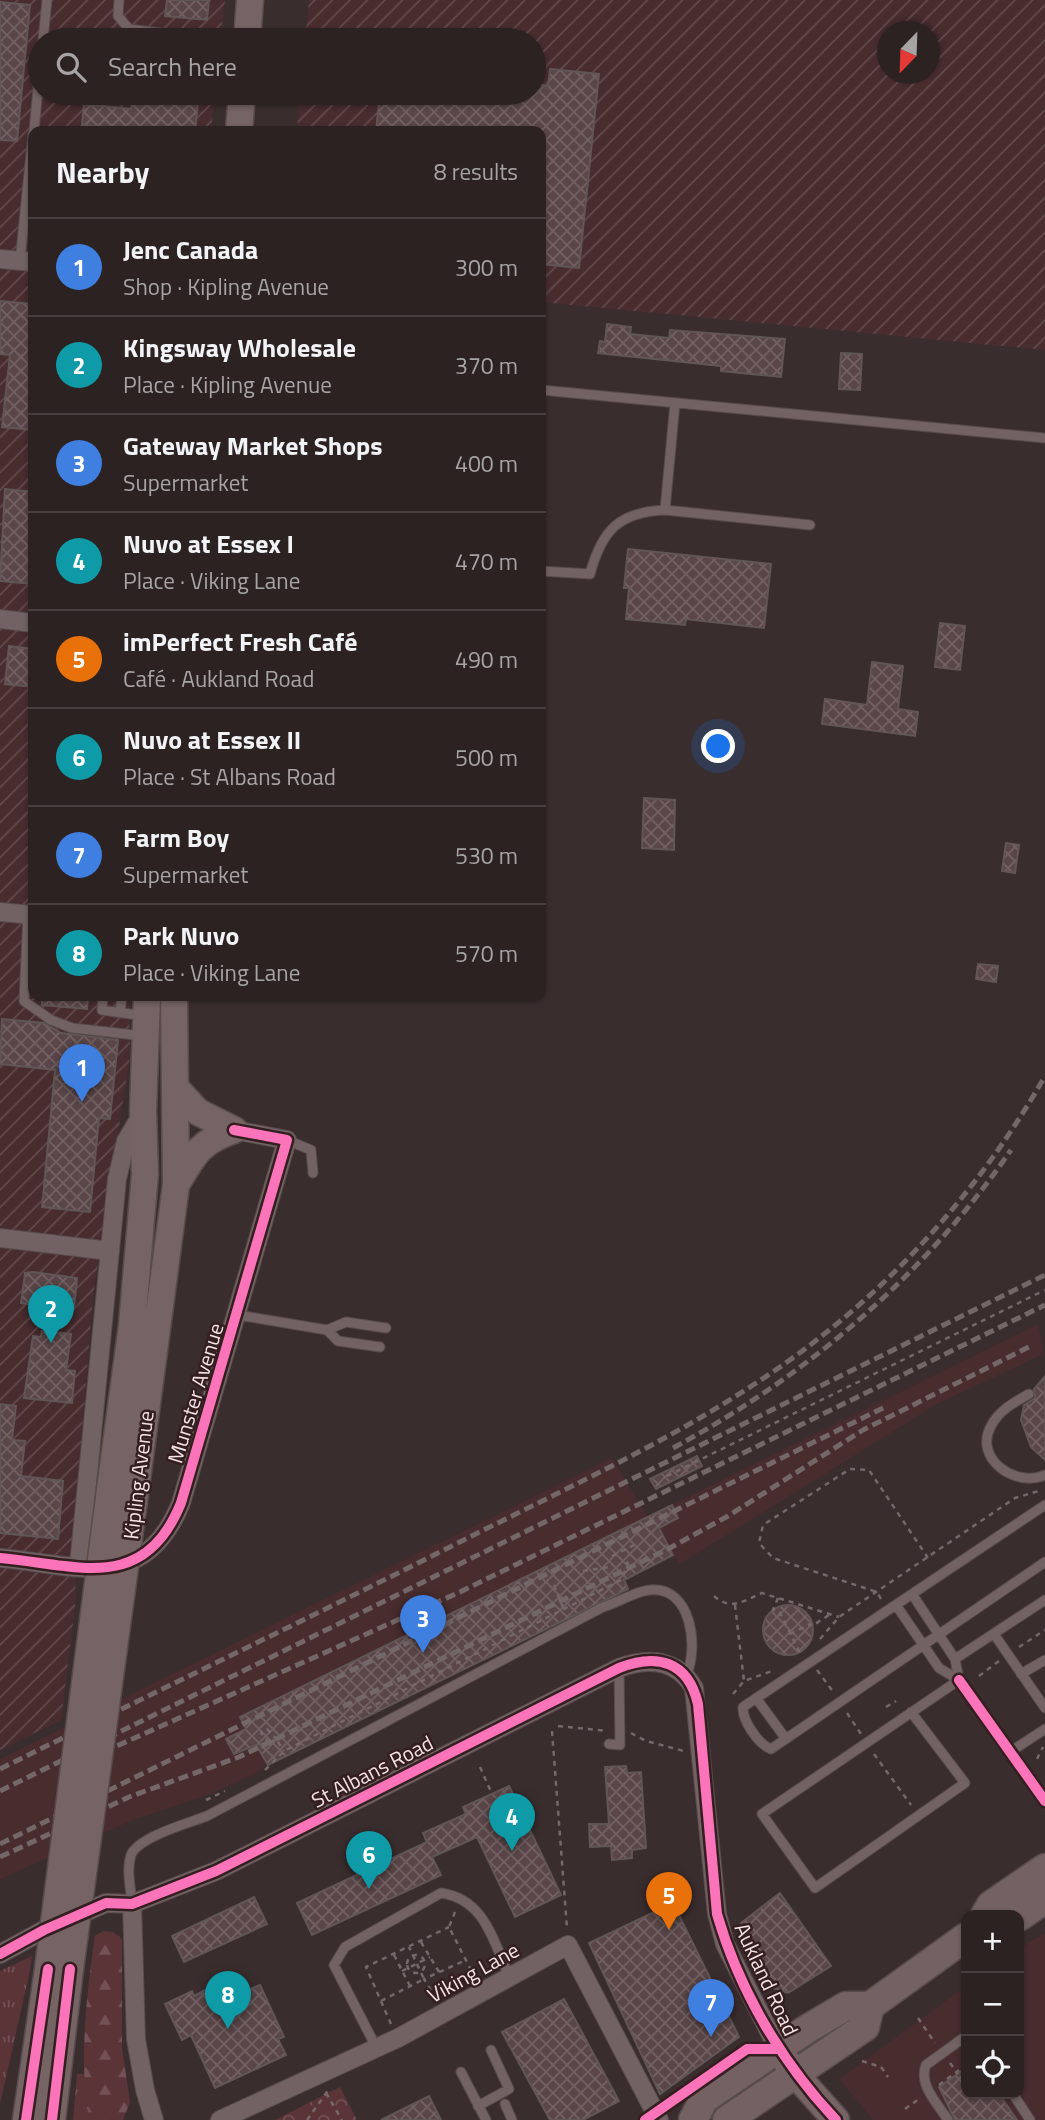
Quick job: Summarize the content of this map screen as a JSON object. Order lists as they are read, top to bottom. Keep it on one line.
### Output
{"streets":{"main road":["Kipling Avenue","Aukland Road"],"street":["Munster Avenue","St Albans Road","Viking Lane"]},"crossings":[["Munster Avenue","Kipling Avenue"],["St Albans Road","Aukland Road"]],"north":"bottom left","page":{"search":"Search here","heading":["Nearby","8 results"],"list":[{"mark":"1","name":"Jenc Canada","note":"Shop · Kipling Avenue","value":"300 m"},{"mark":"2","name":"Kingsway Wholesale","note":"Place · Kipling Avenue","value":"370 m"},{"mark":"3","name":"Gateway Market Shops","note":"Supermarket","value":"400 m"},{"mark":"4","name":"Nuvo at Essex I","note":"Place · Viking Lane","value":"470 m"},{"mark":"5","name":"imPerfect Fresh Café","note":"Café · Aukland Road","value":"490 m"},{"mark":"6","name":"Nuvo at Essex II","note":"Place · St Albans Road","value":"500 m"},{"mark":"7","name":"Farm Boy","note":"Supermarket","value":"530 m"},{"mark":"8","name":"Park Nuvo","note":"Place · Viking Lane","value":"570 m"}],"pins":["1","2","3","4","6","5","8","7"],"map_buttons":["+","−"]}}
